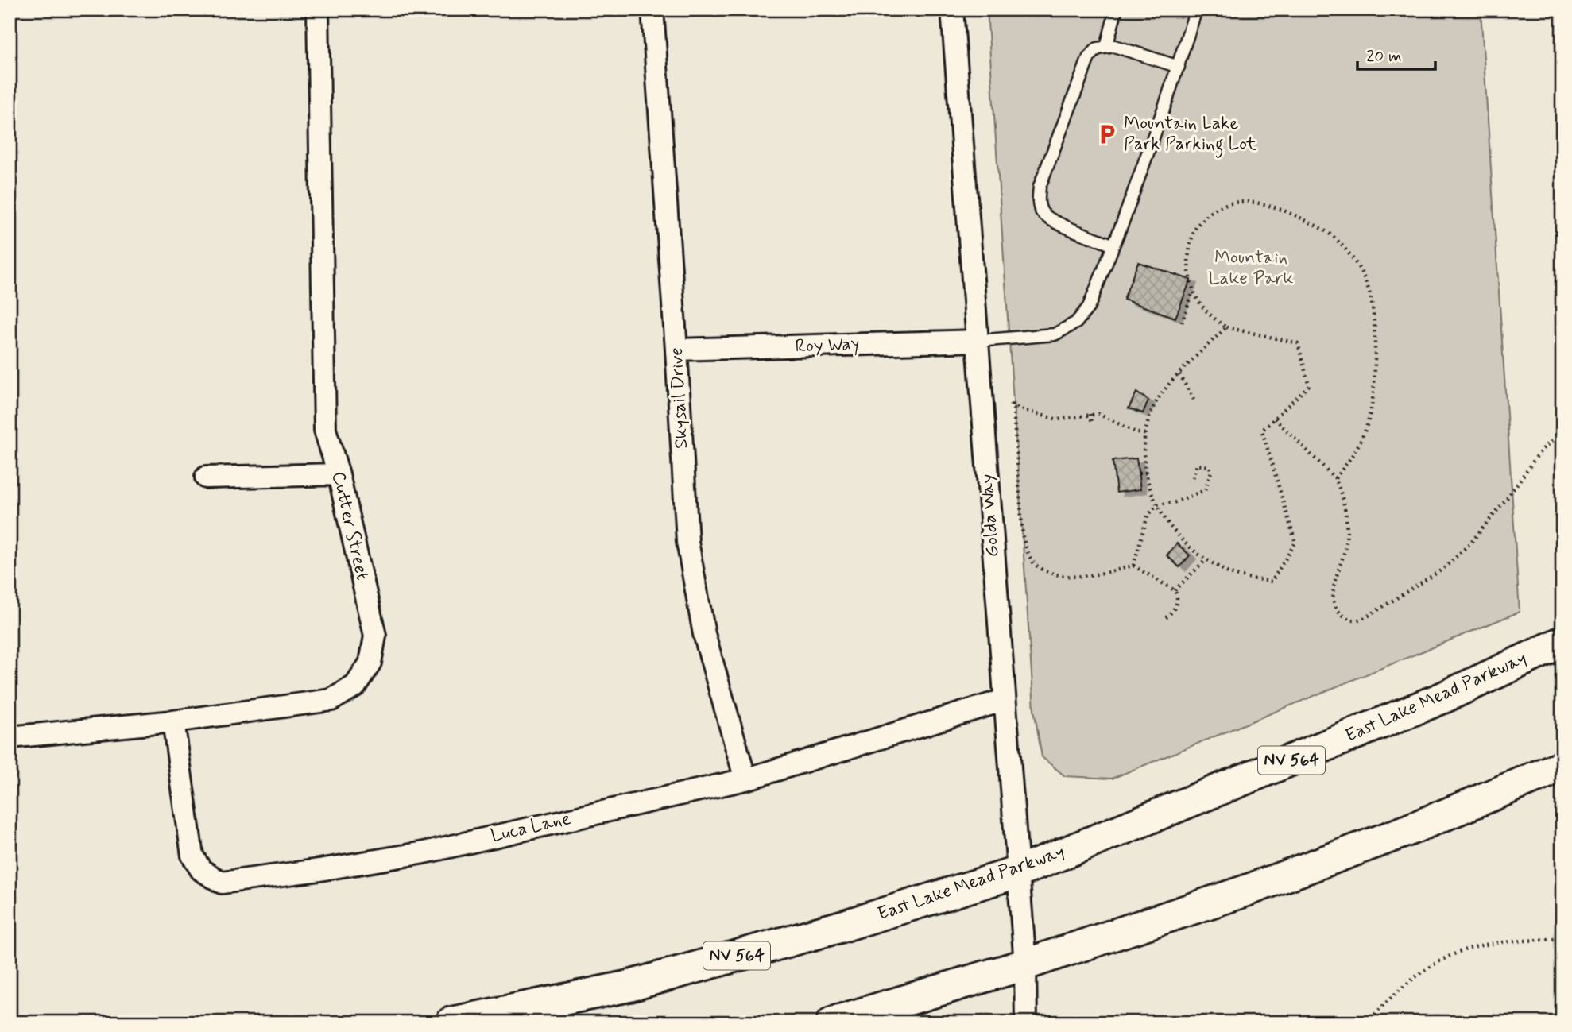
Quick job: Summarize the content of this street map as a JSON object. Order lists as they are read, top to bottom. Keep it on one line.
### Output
{"streets":{"main road":["East Lake Mead Parkway","NV 564"],"street":["Roy Way","Skysail Drive","Golda Way","Cutter Street","Luca Lane"]},"crossings":[["Roy Way","Skysail Drive"],["Roy Way","Golda Way"],["Skysail Drive","Luca Lane"],["Golda Way","East Lake Mead Parkway"],["Golda Way","Luca Lane"],["Cutter Street","Luca Lane"]],"parks":["Mountain Lake Park"],"places":{"parking":["Mountain Lake Park Parking Lot"]},"scale_bar":"20 m"}
